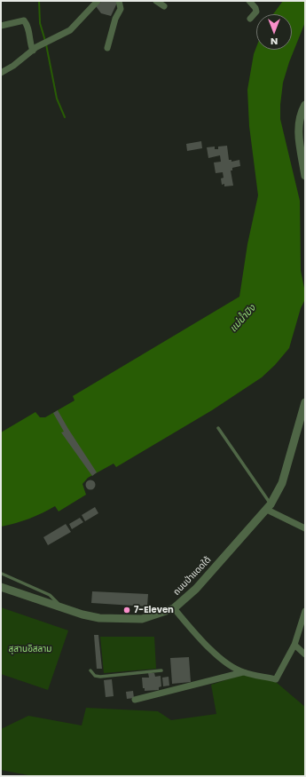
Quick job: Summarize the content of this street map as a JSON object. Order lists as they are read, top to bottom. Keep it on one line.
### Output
{"streets":{"street":["ถนนป่าแดดใต้"]},"water":["แม่น้ำปิง"],"parks":["สุสานอิสลาม"],"places":["7-Eleven"],"north":"bottom"}
